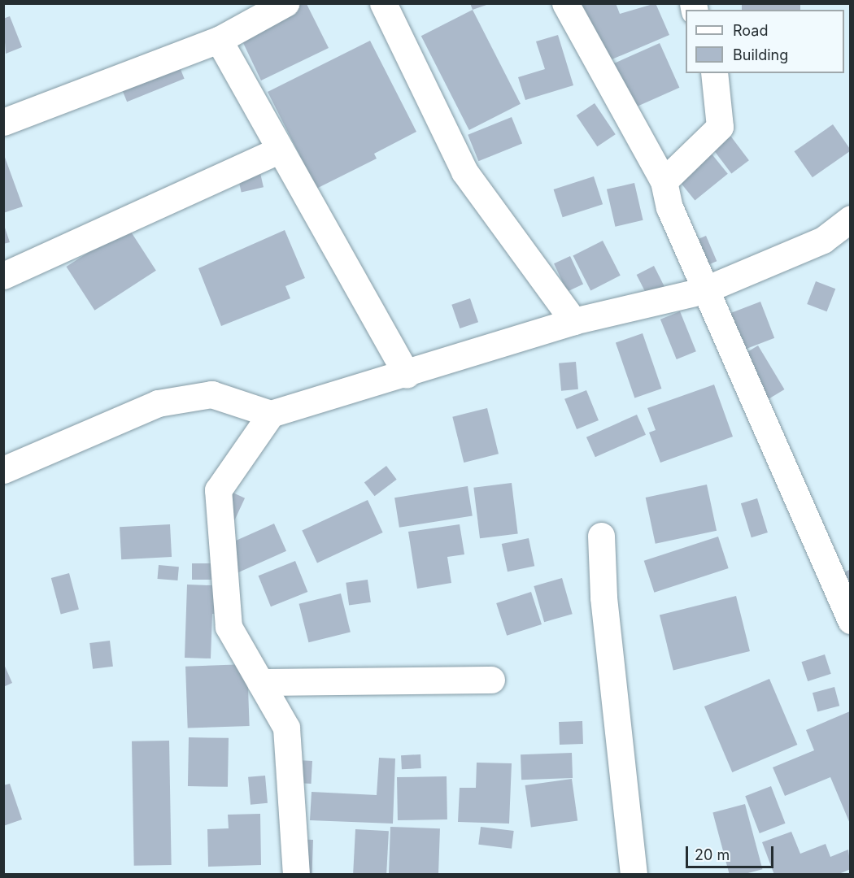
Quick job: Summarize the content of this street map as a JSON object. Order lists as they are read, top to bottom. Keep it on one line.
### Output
{"legend":["Road","Building"],"scale_bar":"20 m"}
